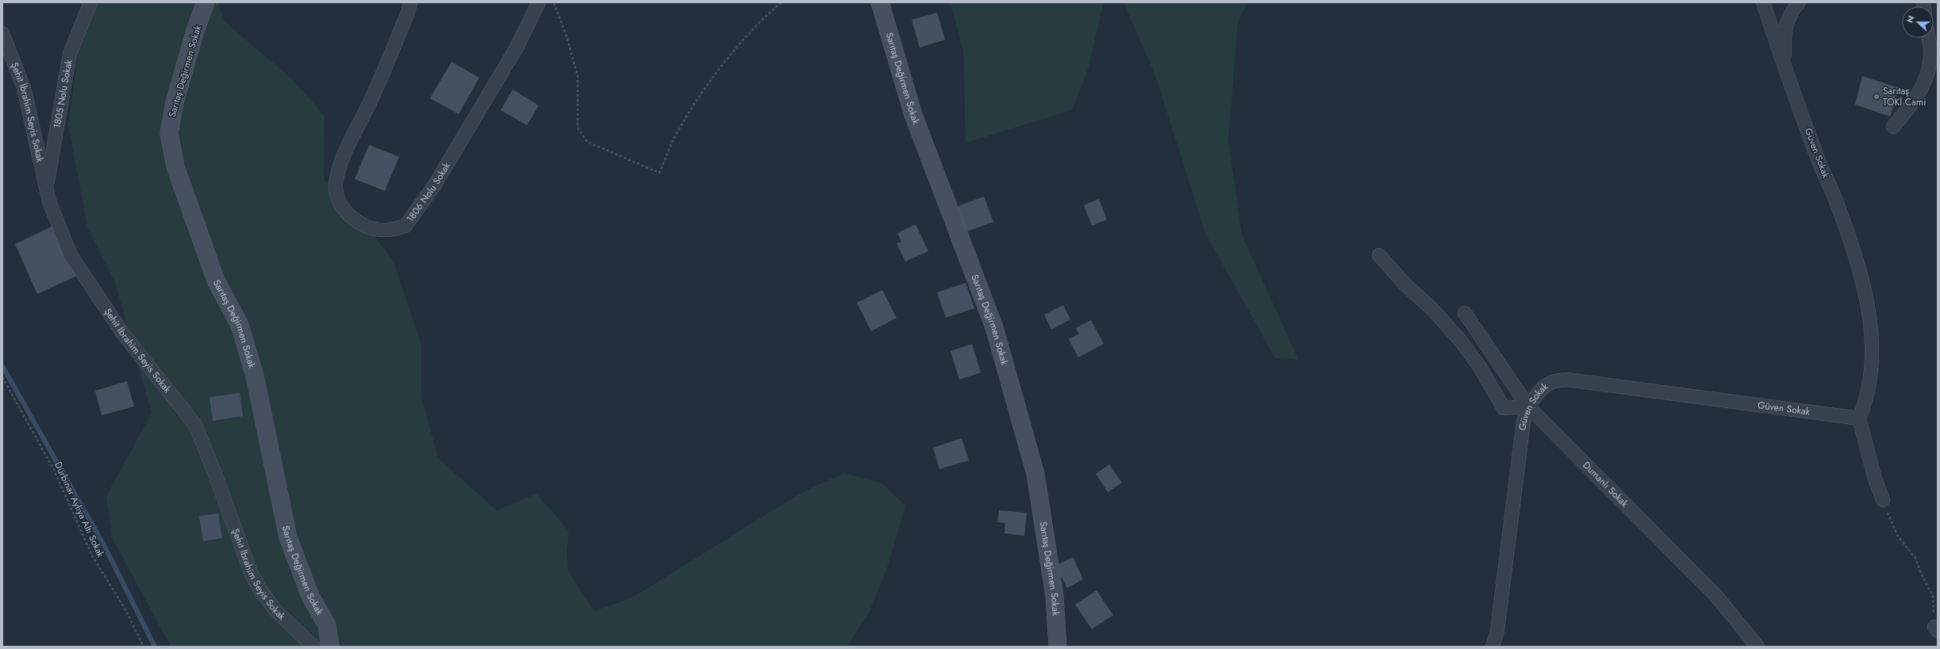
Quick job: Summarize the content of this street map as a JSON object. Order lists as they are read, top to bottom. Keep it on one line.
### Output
{"streets":{"street":["Sarıtaş Değirmen Sokak","1805 Nolu Sokak","Şehit İbrahim Seyis Sokak","Güven Sokak","1806 Nolu Sokak","Dumanlı Sokak"],"path":["Dürbinar Ayliya Altı Sokak"]},"crossings":[["1805 Nolu Sokak","Şehit İbrahim Seyis Sokak"],["Güven Sokak","Dumanlı Sokak"]],"places":["Sarıtaş TOKİ Cami"],"north":"left"}
